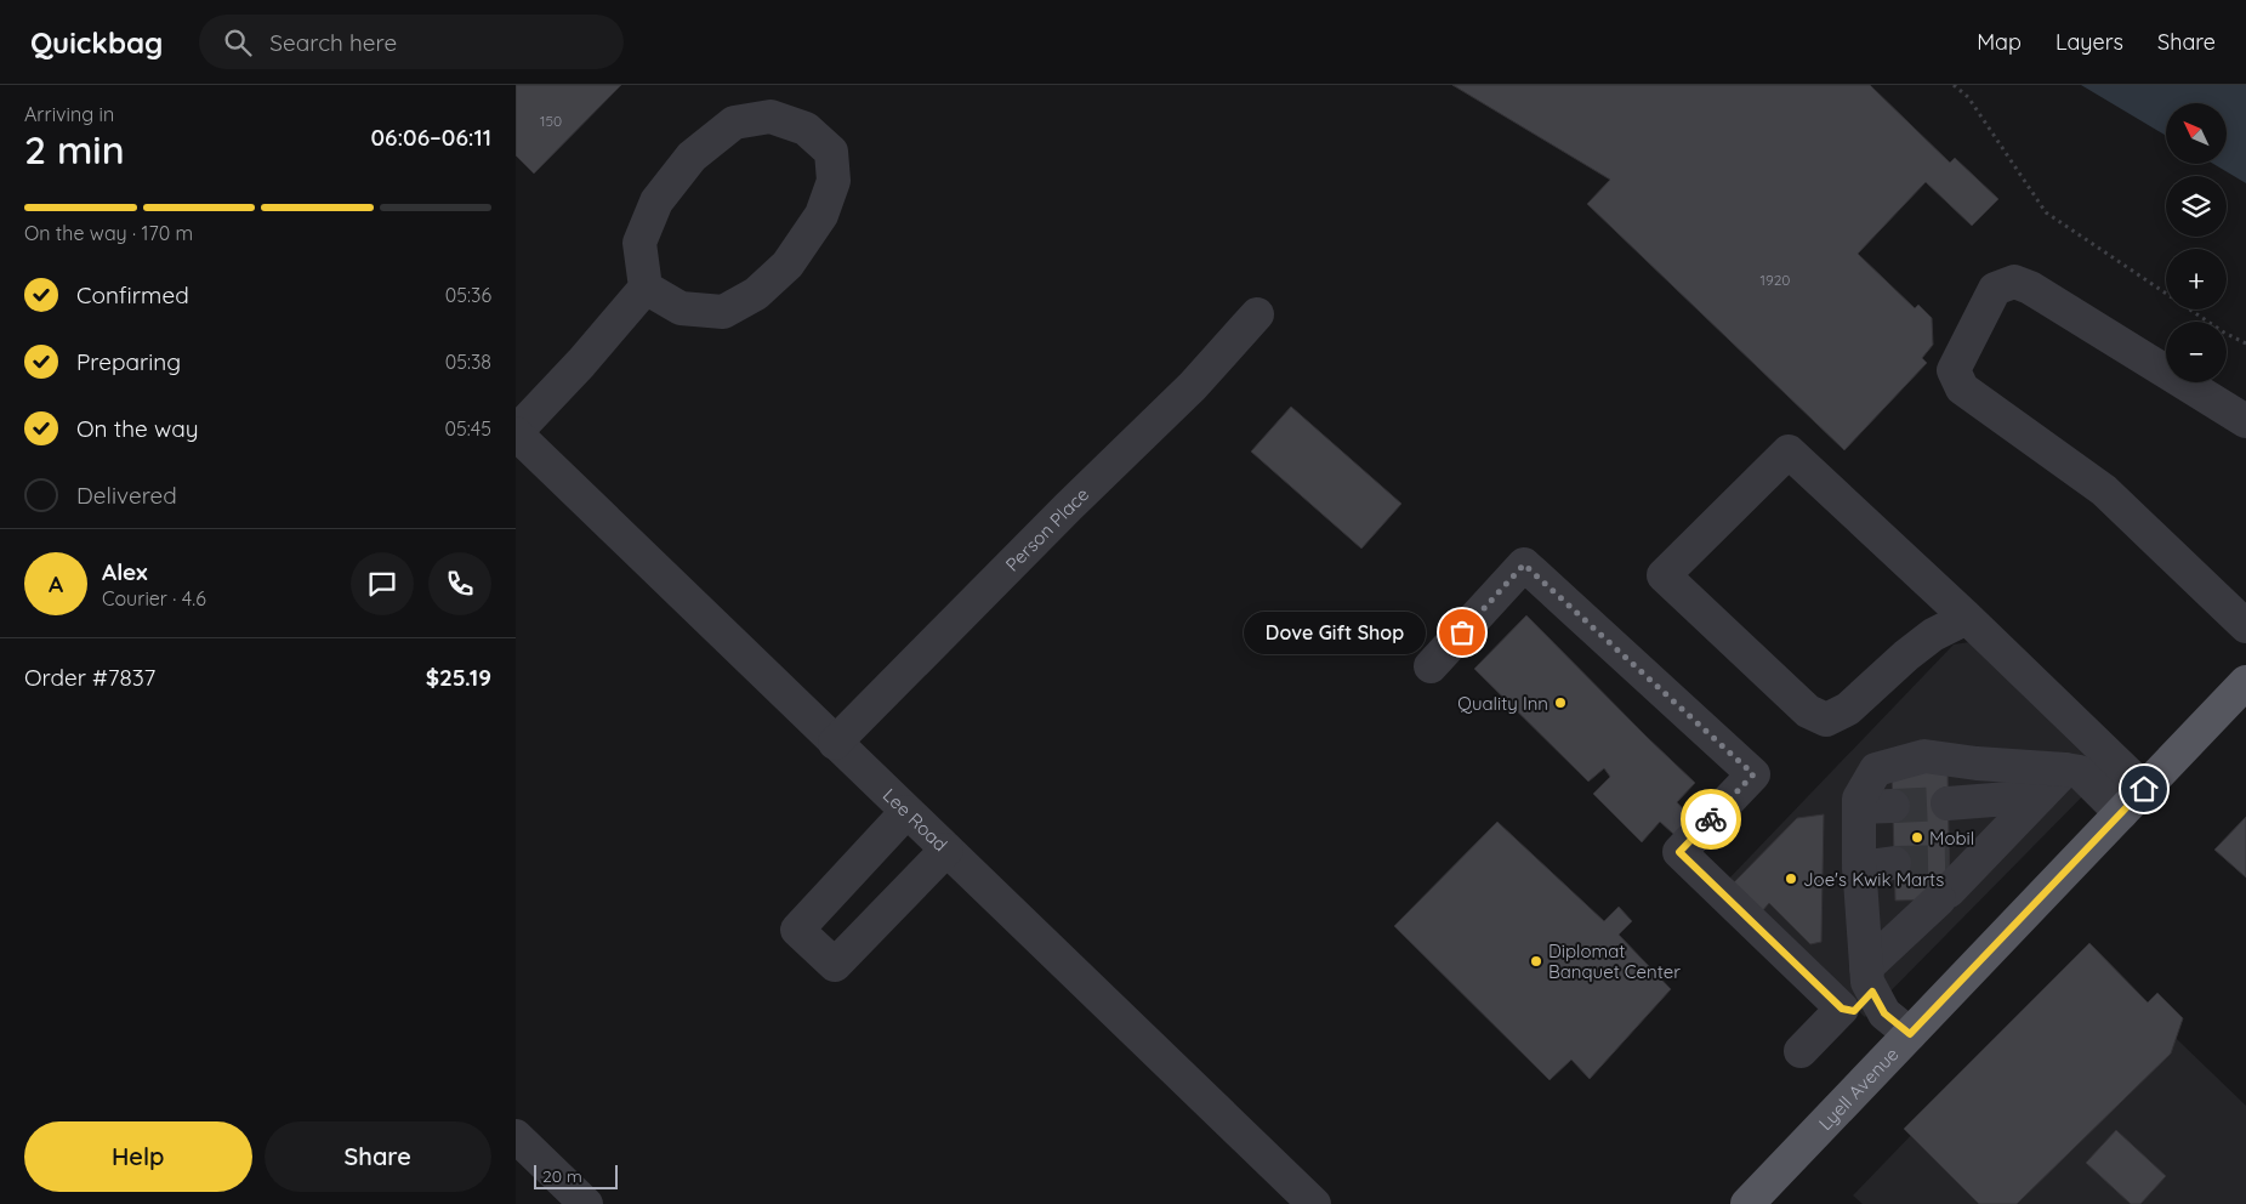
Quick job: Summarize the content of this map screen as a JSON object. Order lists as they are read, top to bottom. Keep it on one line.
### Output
{"streets":{"main road":["Lyell Avenue"],"street":["Person Place","Lee Road"]},"crossings":[["Person Place","Lee Road"]],"places":["Dove Gift Shop","Quality Inn","Mobil","Joe's Kwik Marts","Diplomat Banquet Center"],"house_numbers":["150","1920"],"scale_bar":"20 m","north":"top left","page":{"header":"Quickbag","search":"Search here","nav":["Map","Layers","Share"],"heading":["2 min","Arriving in","06:06–06:11"],"panel":["Alex","Courier · 4.6","Order #7837","$25.19"],"map_buttons":["+","−"],"bar":"On the way · 170 m","list":[["Confirmed","05:36"],["Preparing","05:38"],["On the way","05:45"],"Delivered"],"round":"A","bubble":"Dove Gift Shop","buttons":["Help","Share"],"scale":"20 m"}}
